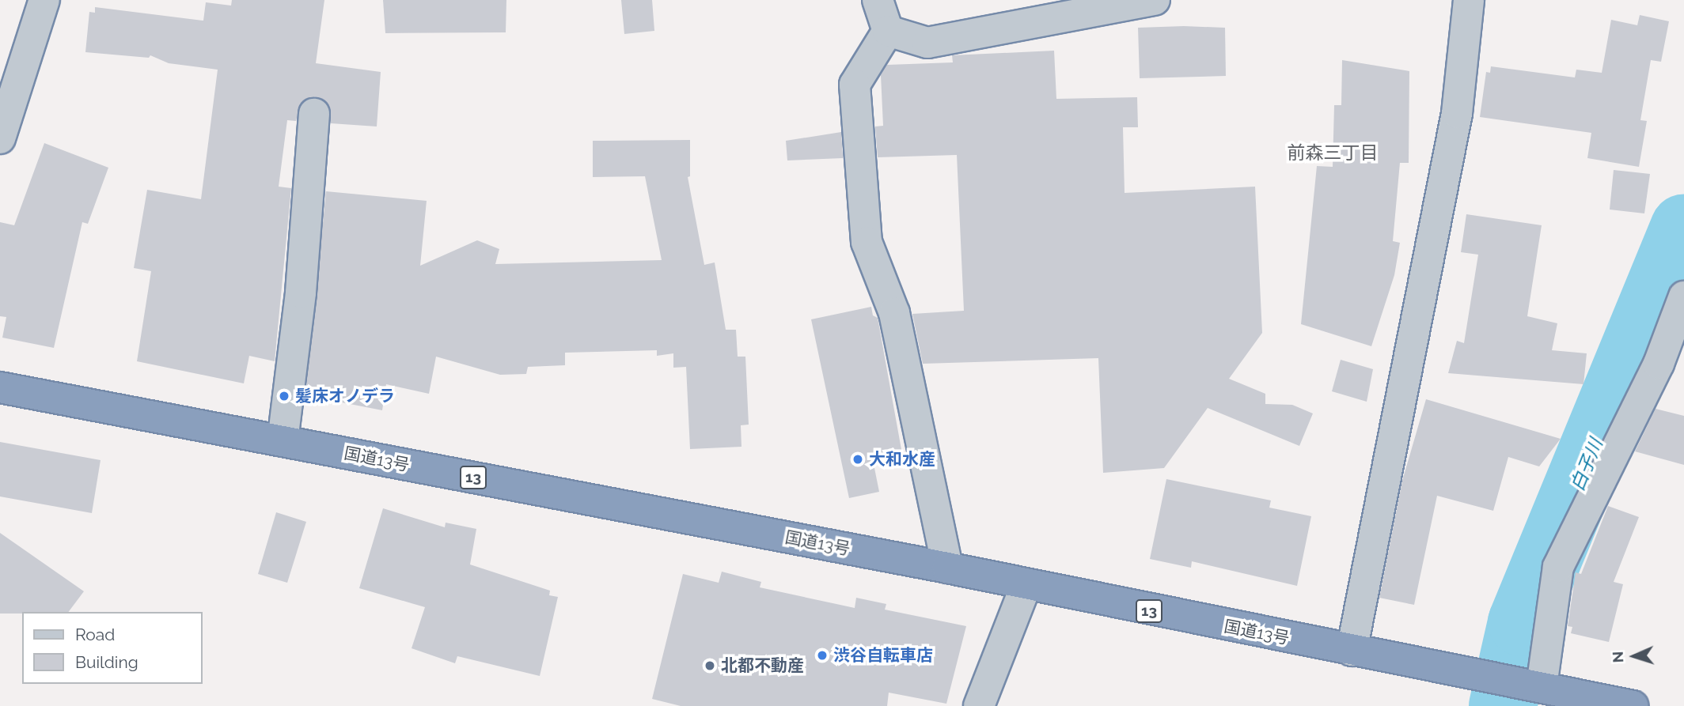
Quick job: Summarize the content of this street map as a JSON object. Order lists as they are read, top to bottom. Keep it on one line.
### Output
{"streets":{"highway":["国道13号","13"]},"districts":["前森三丁目"],"water":["白子川"],"places":["髪床オノデラ","大和水産","渋谷自転車店","北都不動産"],"legend":["Road","Building"],"north":"left"}
